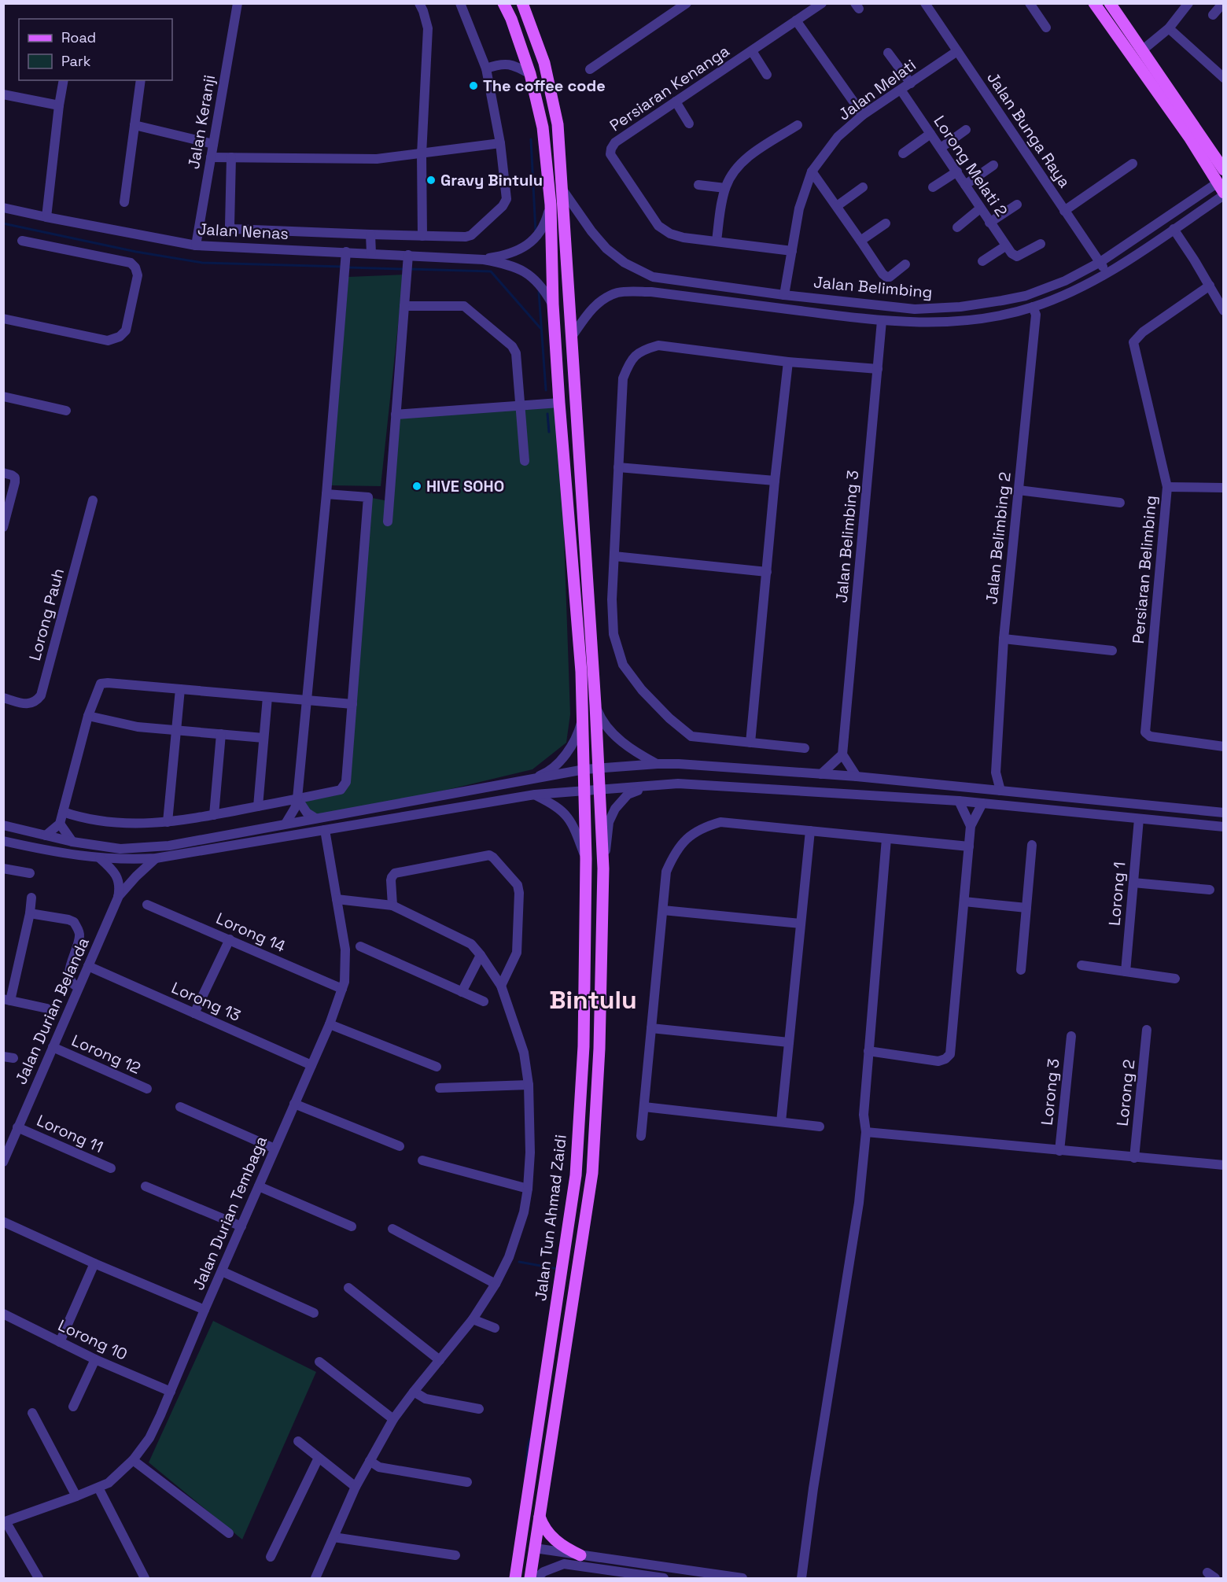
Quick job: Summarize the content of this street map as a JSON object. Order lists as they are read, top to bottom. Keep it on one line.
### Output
{"streets":{"main road":["Jalan Tun Ahmad Zaidi"],"street":["Persiaran Kenanga","Jalan Melati","Jalan Keranji","Jalan Bunga Raya","Lorong Melati 2","Jalan Nenas","Jalan Belimbing","Jalan Belimbing 3","Jalan Belimbing 2","Persiaran Belimbing","Lorong Pauh","Lorong 1","Lorong 14","Lorong 13","Jalan Durian Belanda","Lorong 12","Lorong 3","Lorong 2","Lorong 11","Jalan Durian Tembaga","Lorong 10"]},"crossings":[["Persiaran Kenanga","Jalan Melati"],["Jalan Melati","Jalan Bunga Raya"],["Jalan Melati","Lorong Melati 2"],["Jalan Melati","Jalan Belimbing"],["Jalan Keranji","Jalan Nenas"],["Jalan Bunga Raya","Jalan Belimbing"],["Jalan Nenas","Jalan Tun Ahmad Zaidi"],["Jalan Belimbing","Jalan Belimbing 3"],["Jalan Belimbing","Jalan Belimbing 2"],["Jalan Belimbing","Jalan Tun Ahmad Zaidi"],["Lorong 14","Jalan Durian Tembaga"],["Lorong 13","Jalan Durian Belanda"],["Lorong 13","Jalan Durian Tembaga"],["Jalan Durian Belanda","Lorong 12"],["Jalan Durian Belanda","Lorong 11"],["Jalan Durian Tembaga","Lorong 10"]],"districts":["Bintulu"],"places":["The coffee code","Gravy Bintulu","HIVE SOHO"],"legend":["Road","Park"]}
